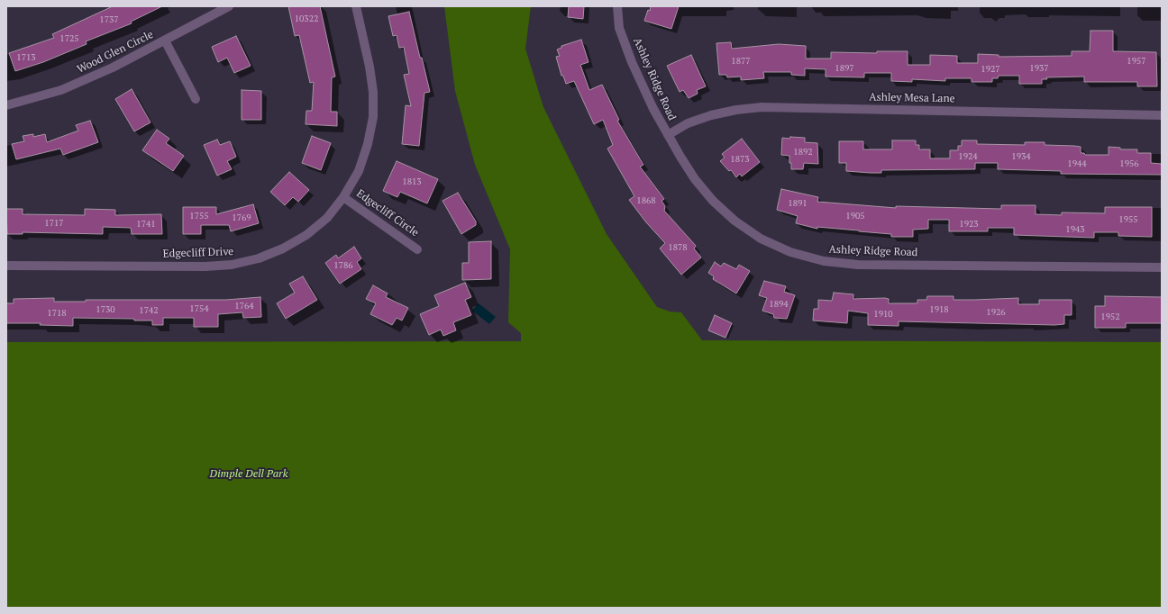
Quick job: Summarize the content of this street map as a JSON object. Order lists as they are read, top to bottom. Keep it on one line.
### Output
{"streets":{"street":["Wood Glen Circle","Ashley Ridge Road","Ashley Mesa Lane","Edgecliff Circle","Edgecliff Drive"]},"crossings":[["Ashley Ridge Road","Ashley Mesa Lane"],["Edgecliff Circle","Edgecliff Drive"]],"parks":["Dimple Dell Park"],"house_numbers":["10322","1737","1725","1713","1877","1957","1897","1937","1927","1892","1924","1934","1873","1944","1956","1813","1868","1891","1755","1905","1769","1955","1717","1741","1923","1943","1878","1786","1894","1764","1754","1730","1918","1742","1926","1718","1910","1952"]}
